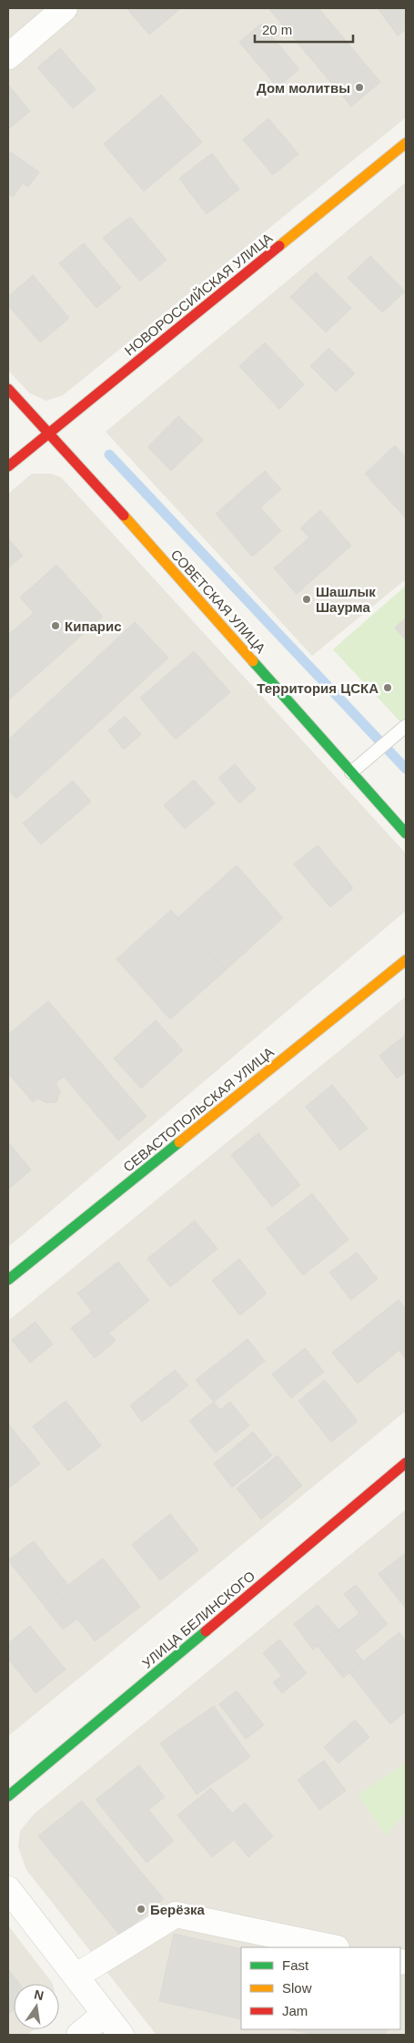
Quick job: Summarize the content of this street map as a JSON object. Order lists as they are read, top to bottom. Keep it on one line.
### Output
{"streets":{"street":["НОВОРОССИЙСКАЯ УЛИЦА","СОВЕТСКАЯ УЛИЦА","СЕВАСТОПОЛЬСКАЯ УЛИЦА","УЛИЦА БЕЛИНСКОГО"]},"crossings":[["НОВОРОССИЙСКАЯ УЛИЦА","СОВЕТСКАЯ УЛИЦА"]],"places":["Дом молитвы","Шашлык Шаурма","Кипарис","Территория ЦСКА","Берёзка"],"legend":["Fast","Slow","Jam"],"scale_bar":"20 m","north":"top"}
